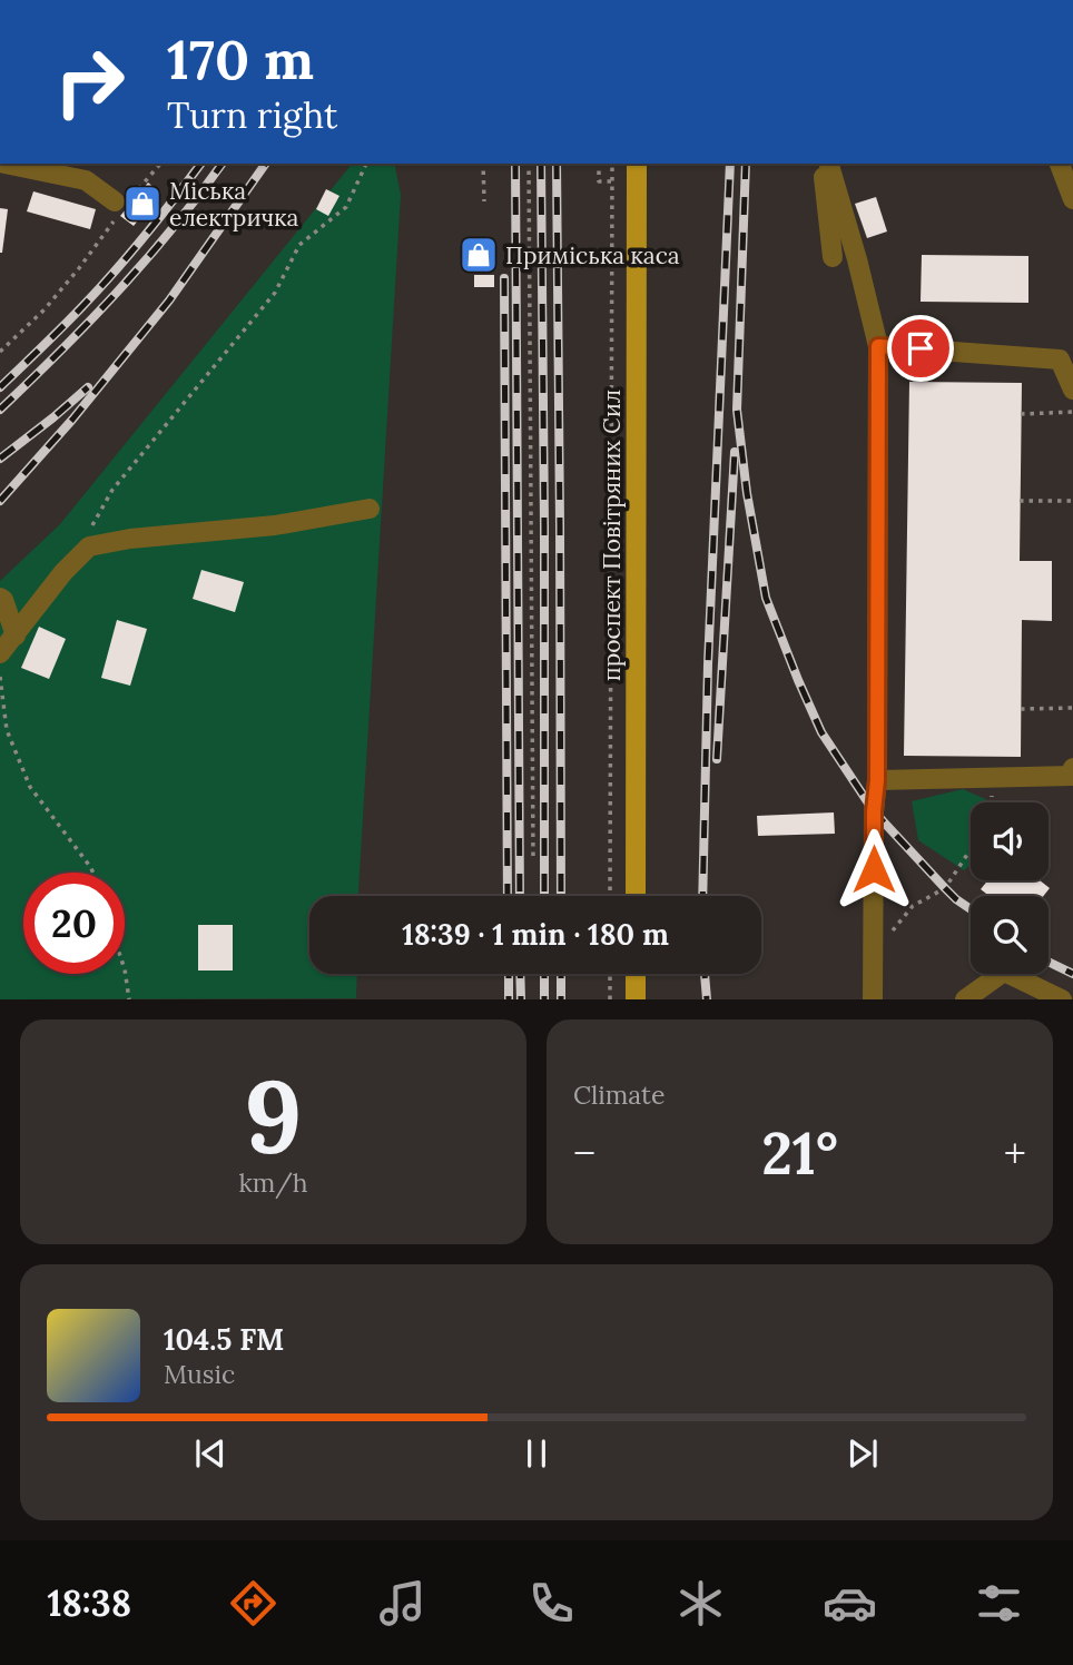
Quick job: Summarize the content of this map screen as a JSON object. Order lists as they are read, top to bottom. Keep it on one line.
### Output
{"streets":{"main road":["проспект Повітряних Сил"]},"places":{"shop":["Міська електричка","Приміська каса"]},"page":{"turn":["170 m","Turn right"],"limit":"20","trip":"18:39 · 1 min · 180 m","tile":[["9","km/h"],"Climate"],"heat":["−","21°","+"],"song":["104.5 FM","Music"],"tabs":"18:38"}}
